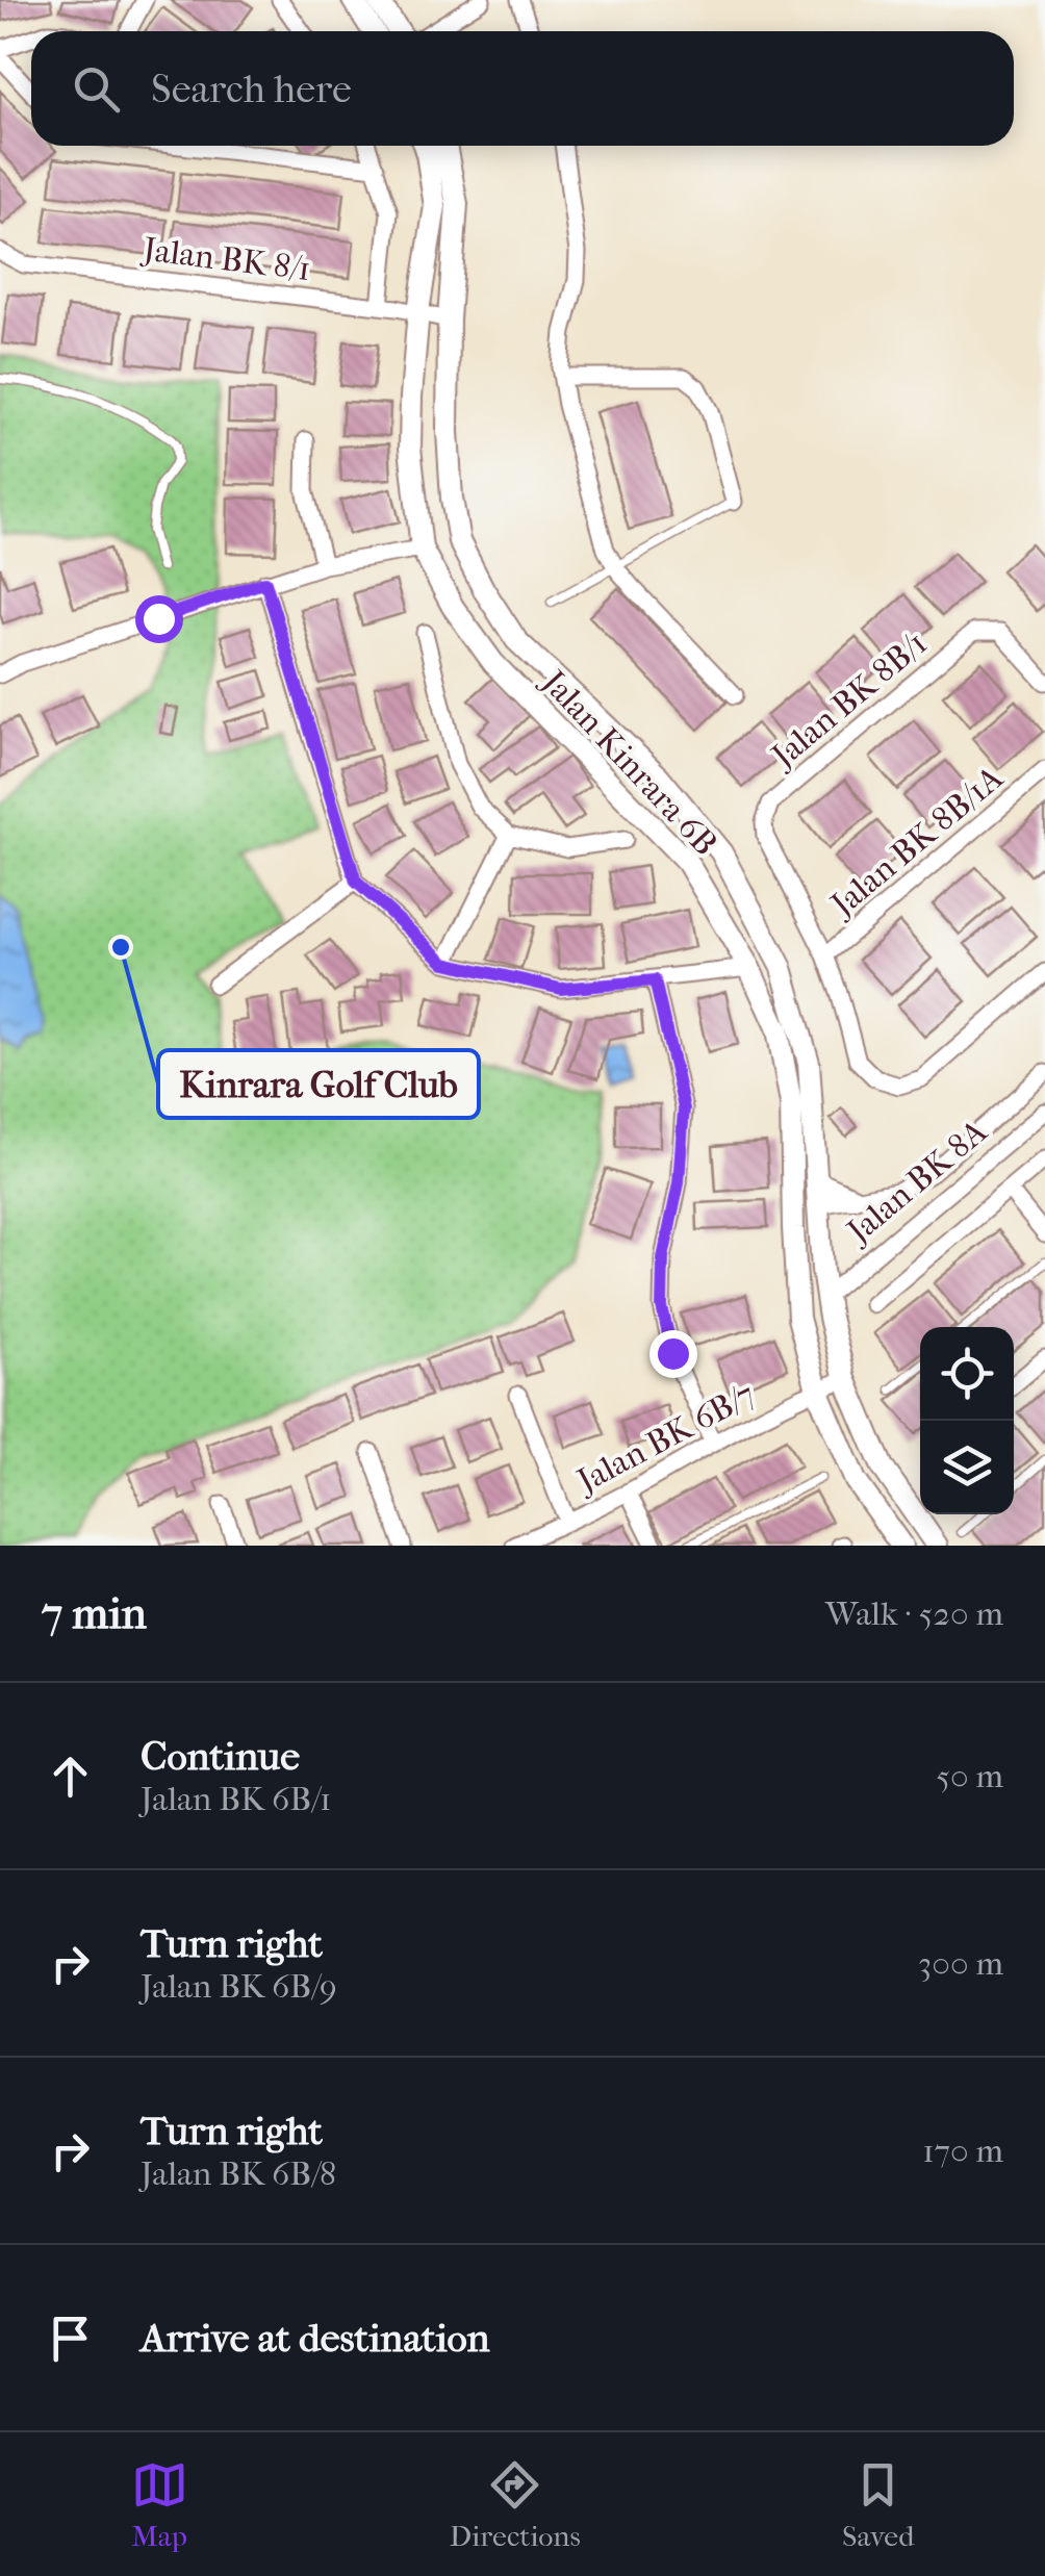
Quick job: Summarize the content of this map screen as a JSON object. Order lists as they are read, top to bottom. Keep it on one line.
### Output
{"streets":{"street":["Jalan BK 8/1","Jalan BK 8B/1","Jalan Kinrara 6B","Jalan BK 8B/1A","Jalan BK 8A","Jalan BK 6B/7"]},"crossings":[["Jalan BK 8/1","Jalan Kinrara 6B"],["Jalan BK 8B/1","Jalan BK 8B/1A"],["Jalan Kinrara 6B","Jalan BK 8A"],["Jalan Kinrara 6B","Jalan BK 6B/7"]],"places":["Kinrara Golf Club"],"page":{"search":"Search here","heading":["7 min","Walk · 520 m"],"list":[["Continue","Jalan BK 6B/1","50 m"],["Turn right","Jalan BK 6B/9","300 m"],["Turn right","Jalan BK 6B/8","170 m"],"Arrive at destination"],"nav":["Map","Directions","Saved"]}}
